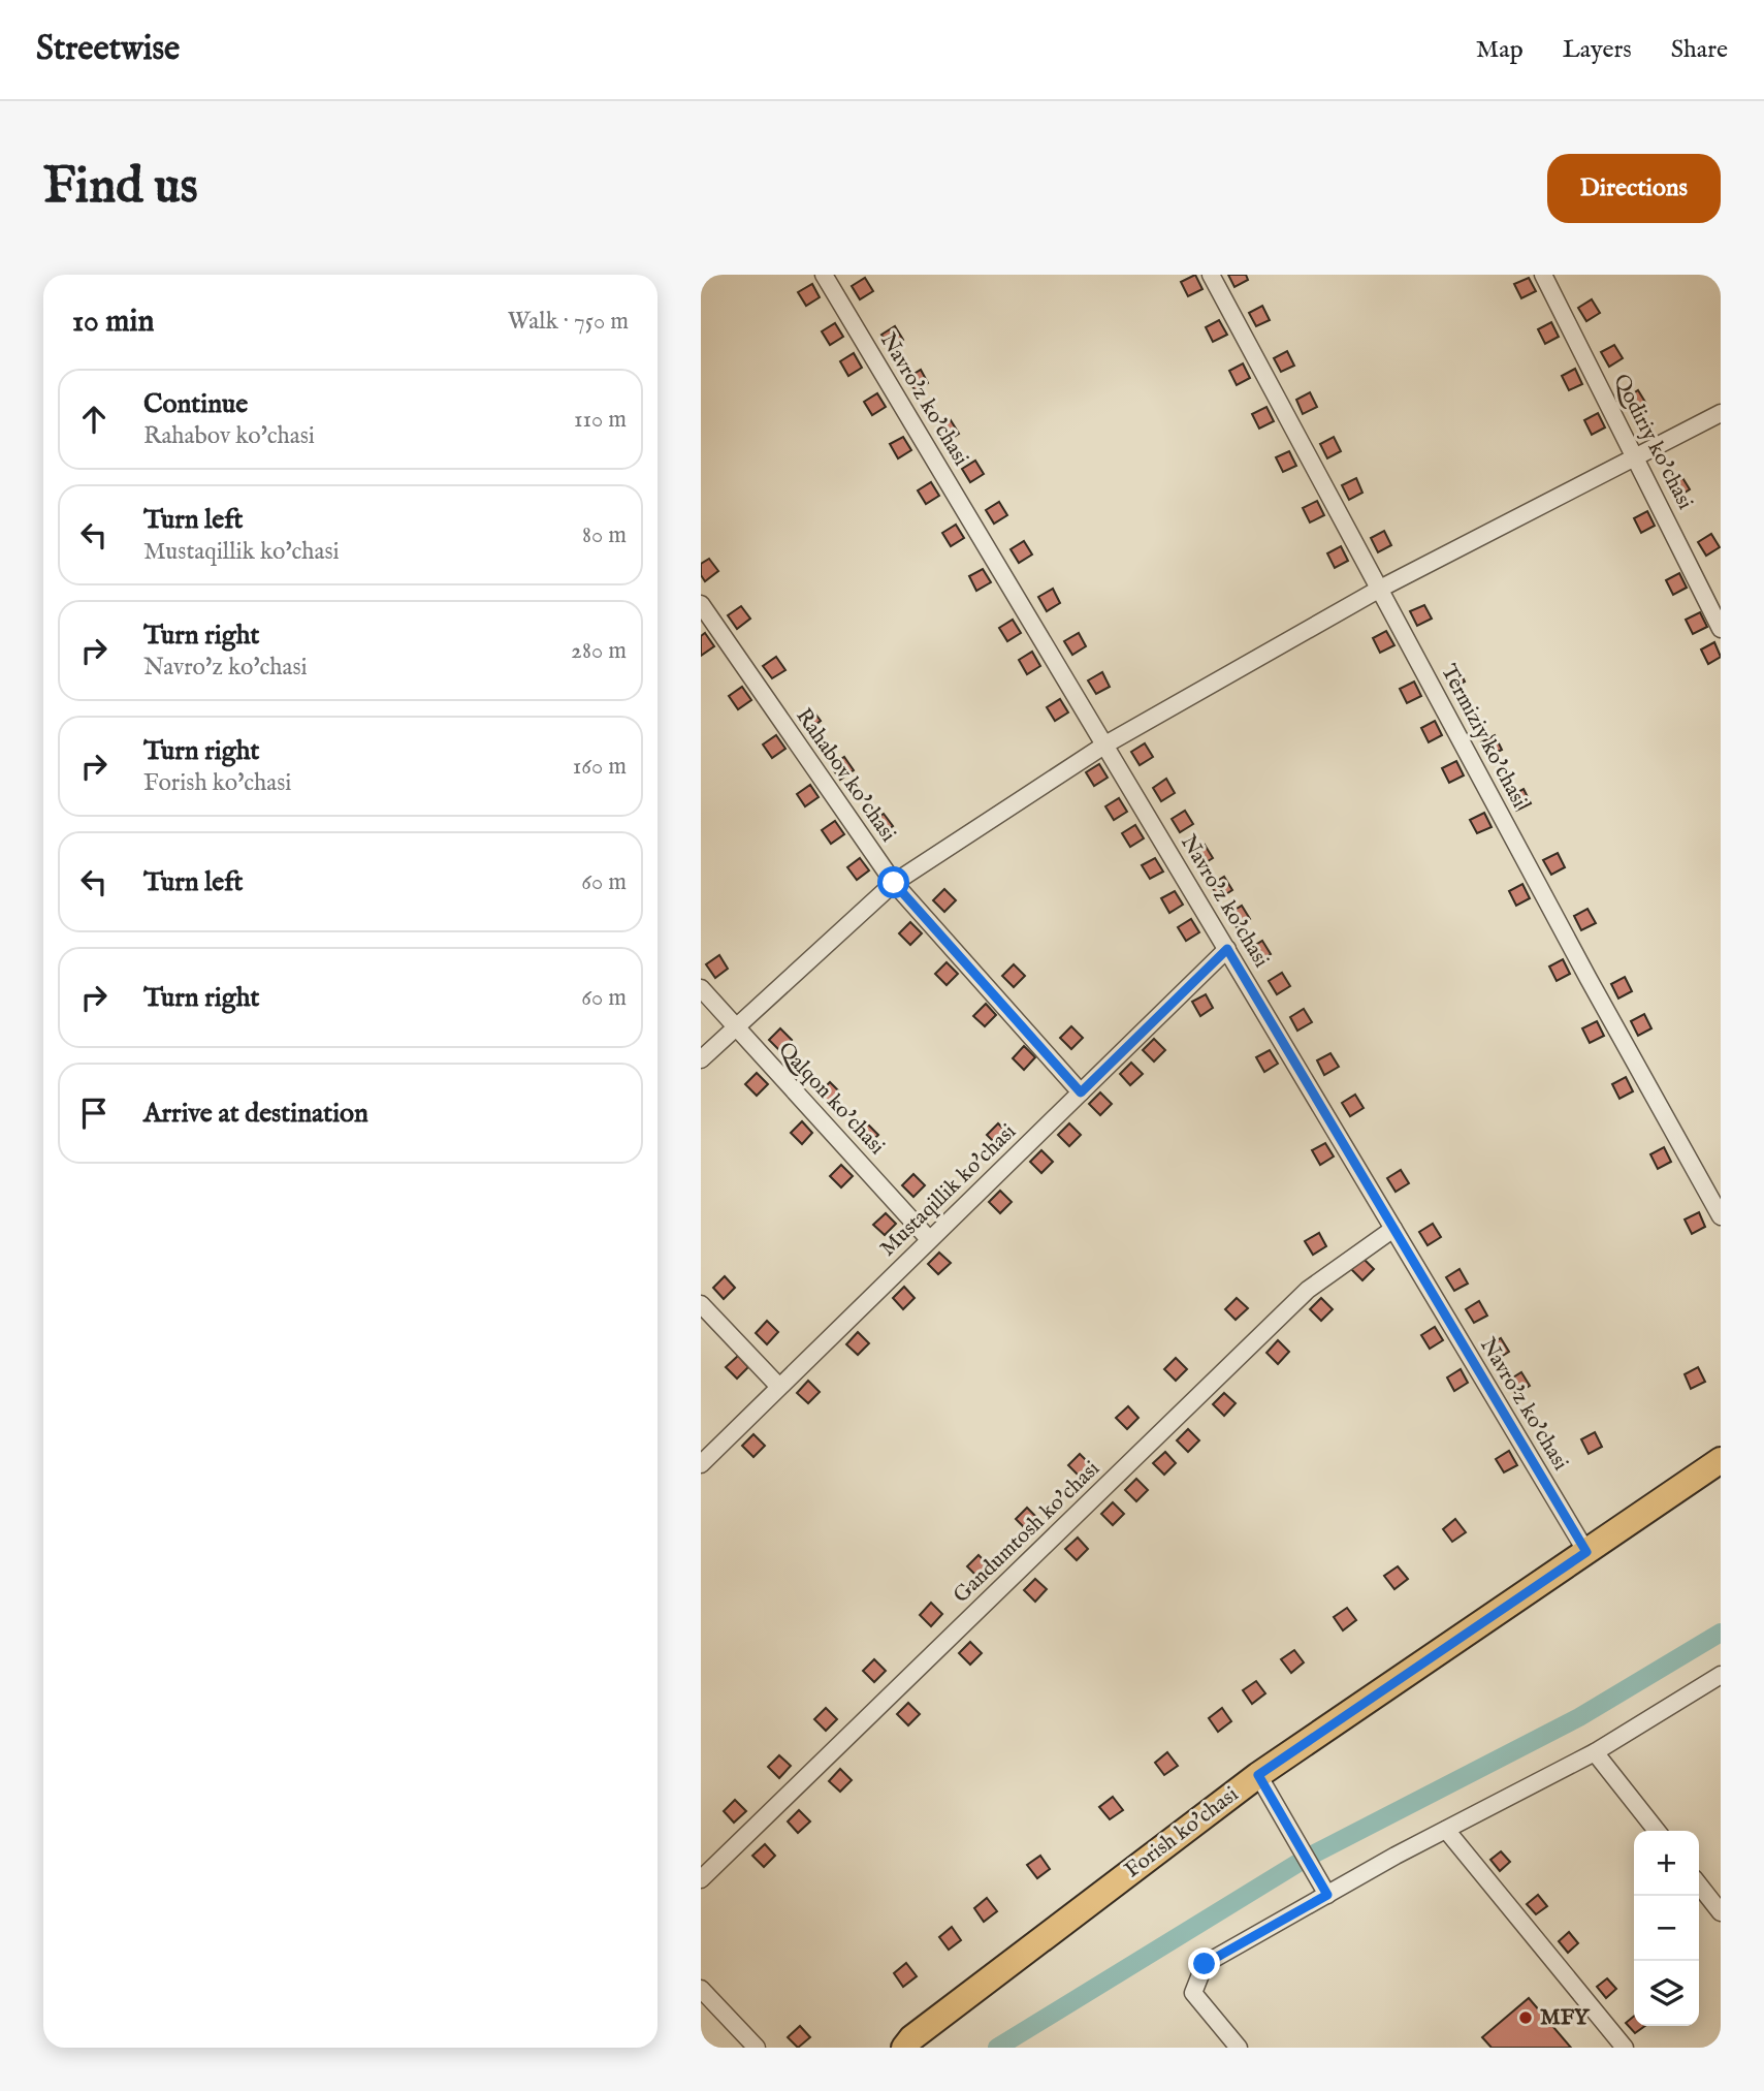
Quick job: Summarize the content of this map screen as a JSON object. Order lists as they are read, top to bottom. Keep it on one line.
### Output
{"streets":{"main road":["Forish ko'chasi"],"street":["Navro'z ko'chasi","Qodiriy ko'chasi","Termiziy ko'chasi","Rahabov ko'chasi","Qalqon ko'chasi","Mustaqillik ko'chasi","Gandumtosh ko'chasi"]},"crossings":[["Navro'z ko'chasi","Mustaqillik ko'chasi"],["Navro'z ko'chasi","Gandumtosh ko'chasi"],["Navro'z ko'chasi","Forish ko'chasi"],["Rahabov ko'chasi","Mustaqillik ko'chasi"],["Qalqon ko'chasi","Mustaqillik ko'chasi"]],"places":["MFY"],"page":{"header":"Streetwise","nav":["Map","Layers","Share"],"buttons":"Directions","title":"Find us","heading":["10 min","Walk · 750 m"],"list":[["Continue","Rahabov ko'chasi","110 m"],["Turn left","Mustaqillik ko'chasi","80 m"],["Turn right","Navro'z ko'chasi","280 m"],["Turn right","Forish ko'chasi","160 m"],["Turn left","60 m"],["Turn right","60 m"],"Arrive at destination"],"map_buttons":["+","−"]}}
